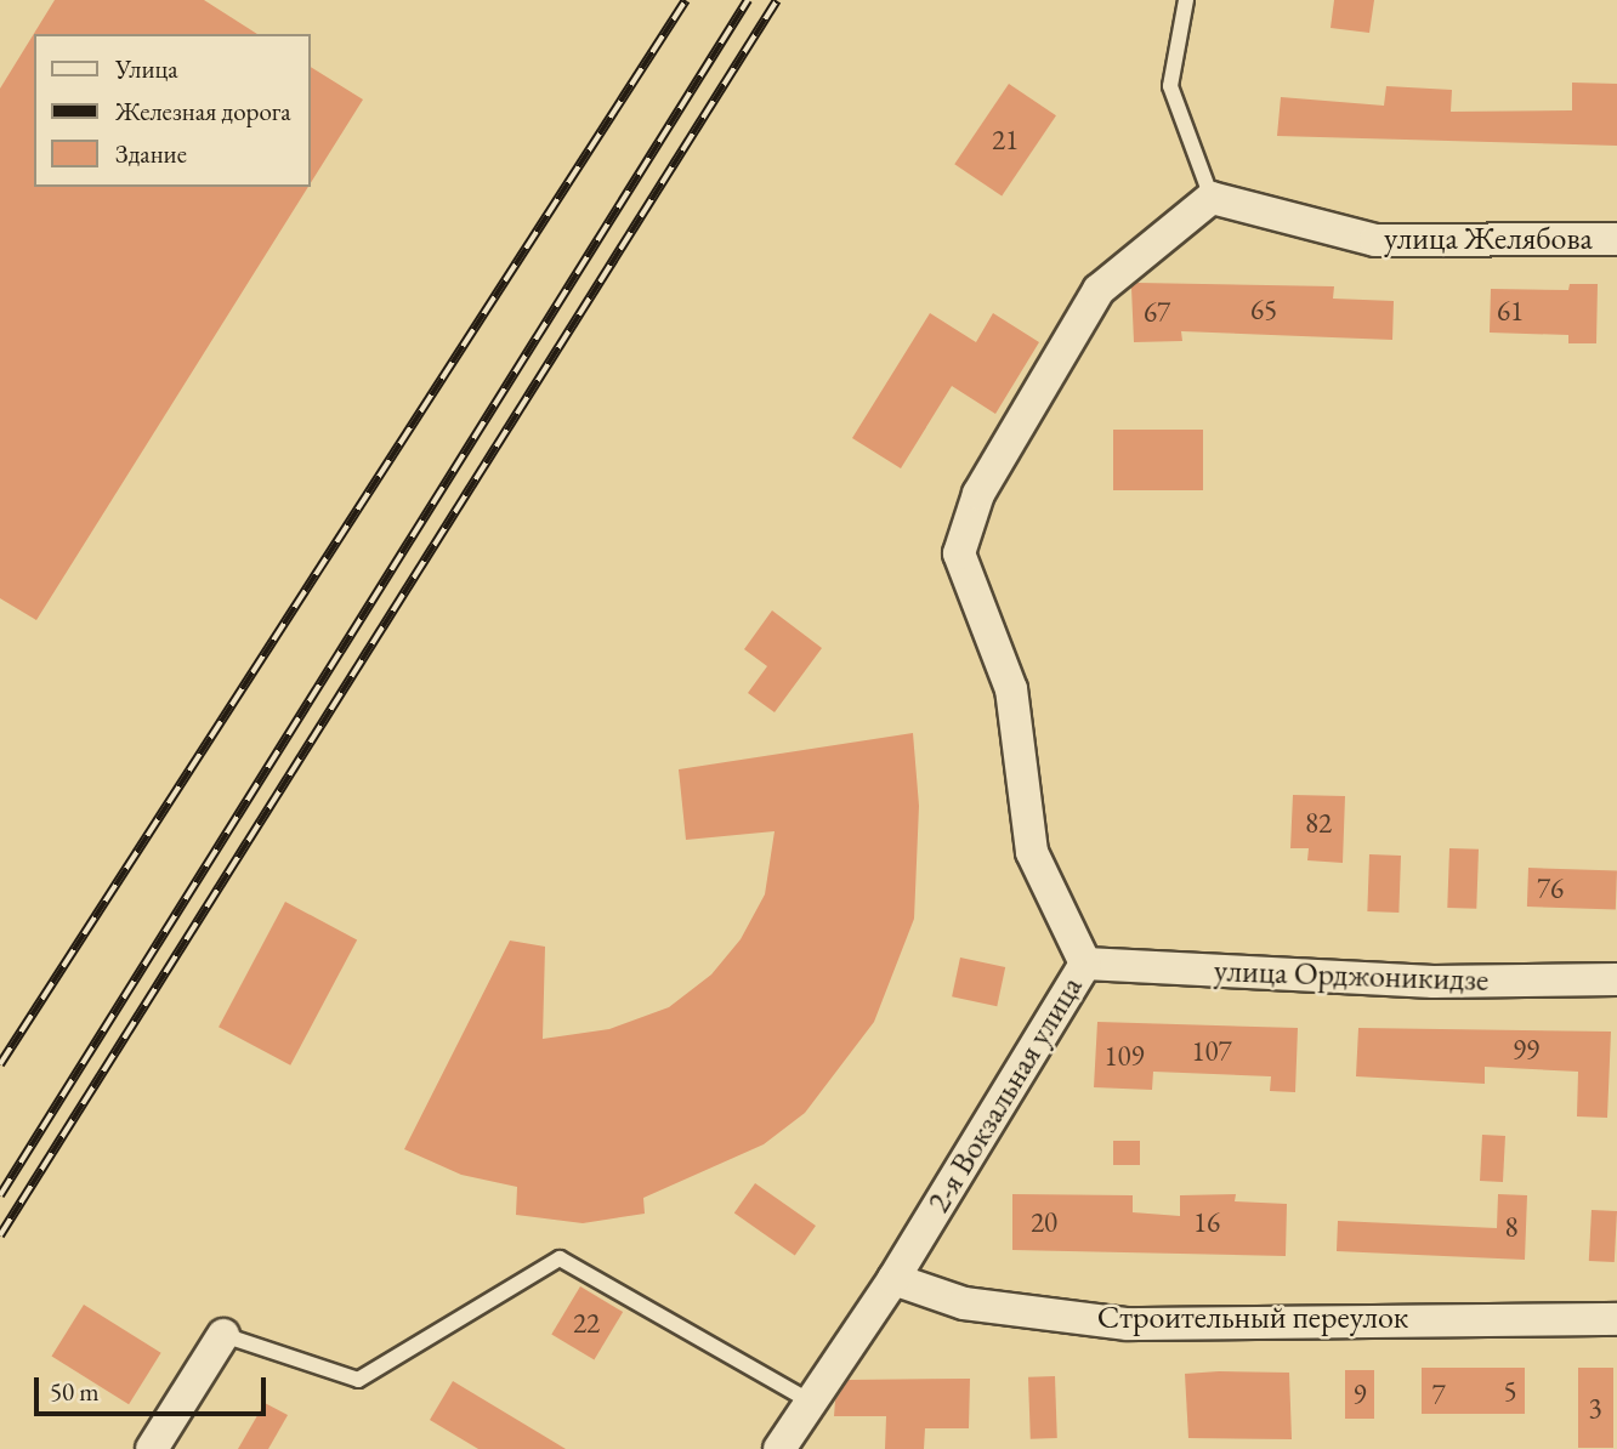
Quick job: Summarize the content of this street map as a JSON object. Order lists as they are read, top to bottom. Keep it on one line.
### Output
{"streets":{"street":["улица Желябова","улица Орджоникидзе","2-я Вокзальная улица","Строительный переулок"]},"crossings":[["улица Желябова","2-я Вокзальная улица"],["улица Орджоникидзе","2-я Вокзальная улица"],["2-я Вокзальная улица","Строительный переулок"]],"house_numbers":["21","65","61","67","82","76","99","107","109","20","16","8","22","5","9","7","3"],"legend":["Улица","Железная дорога","Здание"],"scale_bar":"50 m"}
